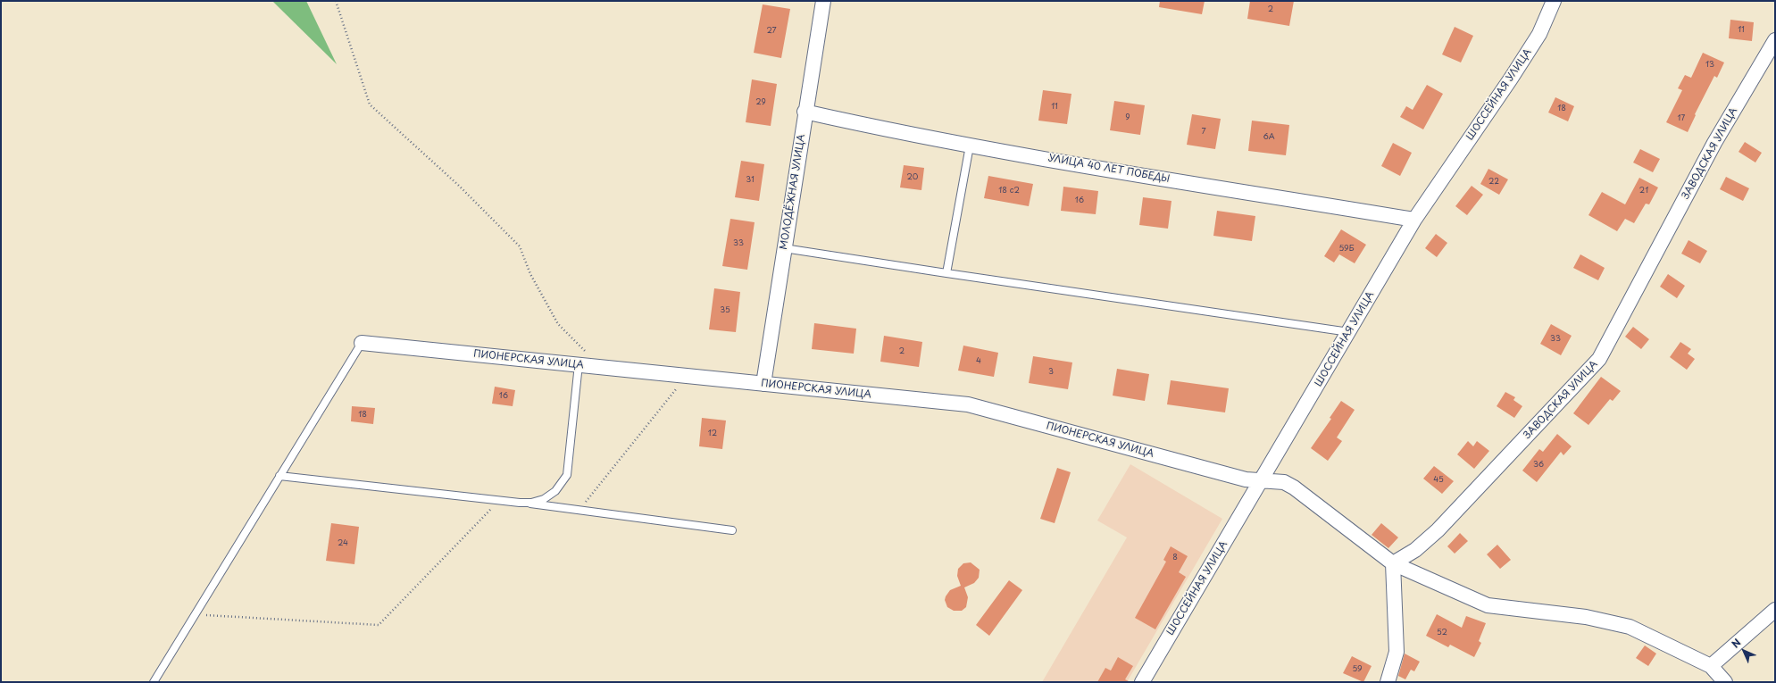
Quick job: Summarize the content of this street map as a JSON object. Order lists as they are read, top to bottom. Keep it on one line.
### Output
{"streets":{"street":["ШОССЕЙНАЯ УЛИЦА","ЗАВОДСКАЯ УЛИЦА","УЛИЦА 40 ЛЕТ ПОБЕДЫ","МОЛОДЁЖНАЯ УЛИЦА","ПИОНЕРСКАЯ УЛИЦА"]},"crossings":[["ШОССЕЙНАЯ УЛИЦА","УЛИЦА 40 ЛЕТ ПОБЕДЫ"],["ШОССЕЙНАЯ УЛИЦА","ПИОНЕРСКАЯ УЛИЦА"],["ЗАВОДСКАЯ УЛИЦА","ПИОНЕРСКАЯ УЛИЦА"],["УЛИЦА 40 ЛЕТ ПОБЕДЫ","МОЛОДЁЖНАЯ УЛИЦА"],["МОЛОДЁЖНАЯ УЛИЦА","ПИОНЕРСКАЯ УЛИЦА"]],"house_numbers":["2","11","27","13","29","11","18","9","17","7","6А","20","31","22","18 с2","21","16","33","59Б","35","33","2","4","3","16","18","12","36","45","24","8","52","59"],"north":"top left"}
